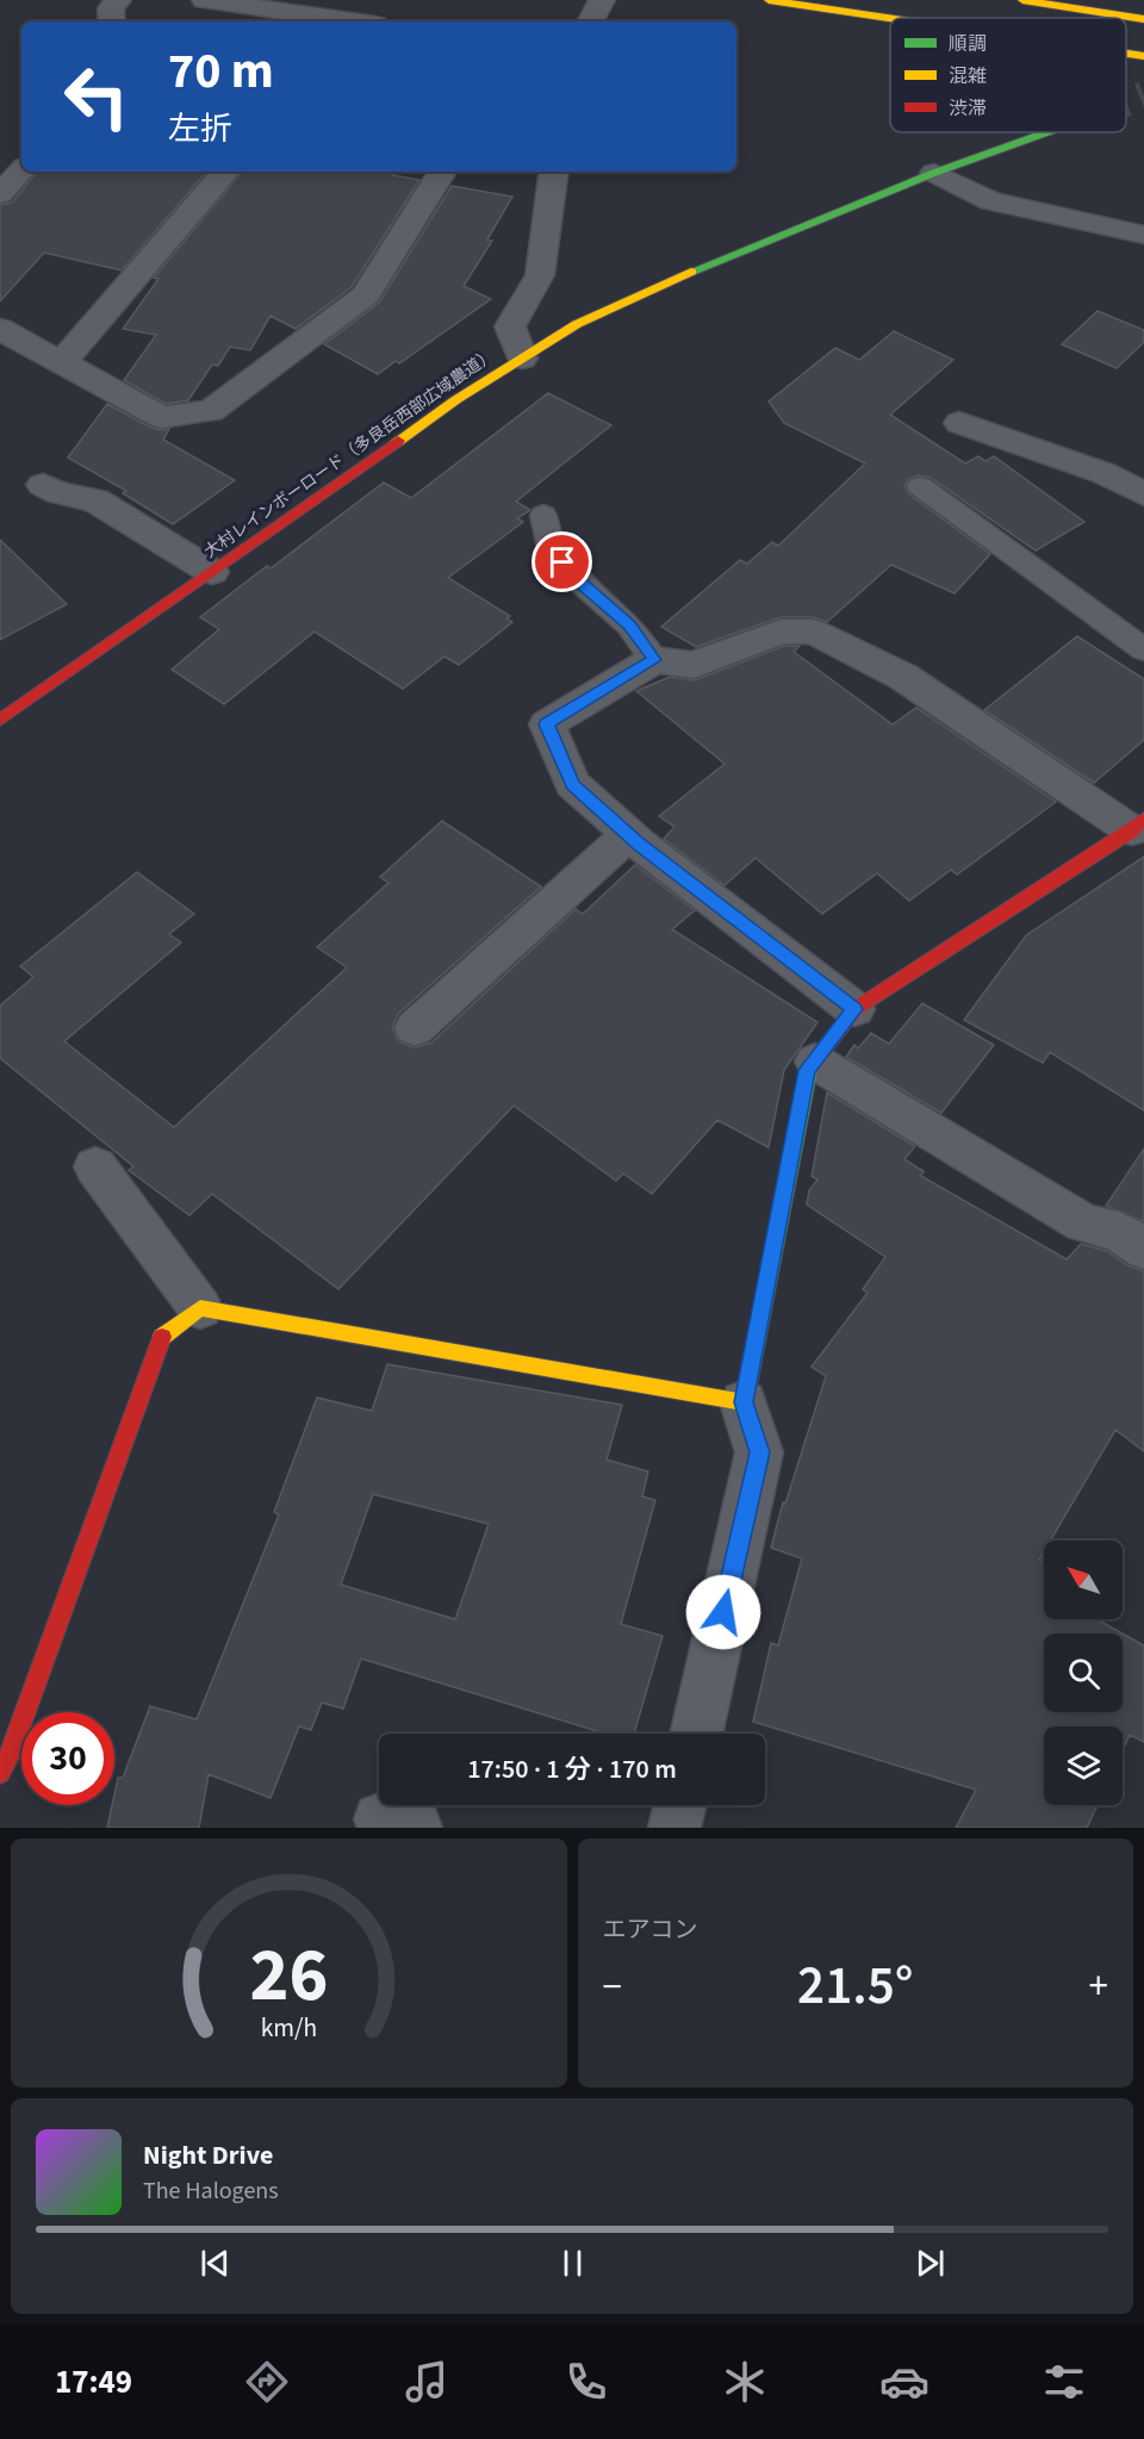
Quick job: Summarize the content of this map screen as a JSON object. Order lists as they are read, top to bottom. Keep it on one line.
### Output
{"streets":{"main road":["大村レインボーロード（多良岳西部広域農道）"]},"legend":["順調","混雑","渋滞"],"north":"top left","page":{"turn":["70 m","左折"],"limit":"30","trip":"17:50 · 1 分 · 170 m","tile":"エアコン","heat":["−","21.5°","+"],"song":["Night Drive","The Halogens"],"tabs":"17:49","gauge":["26","km/h"]}}
